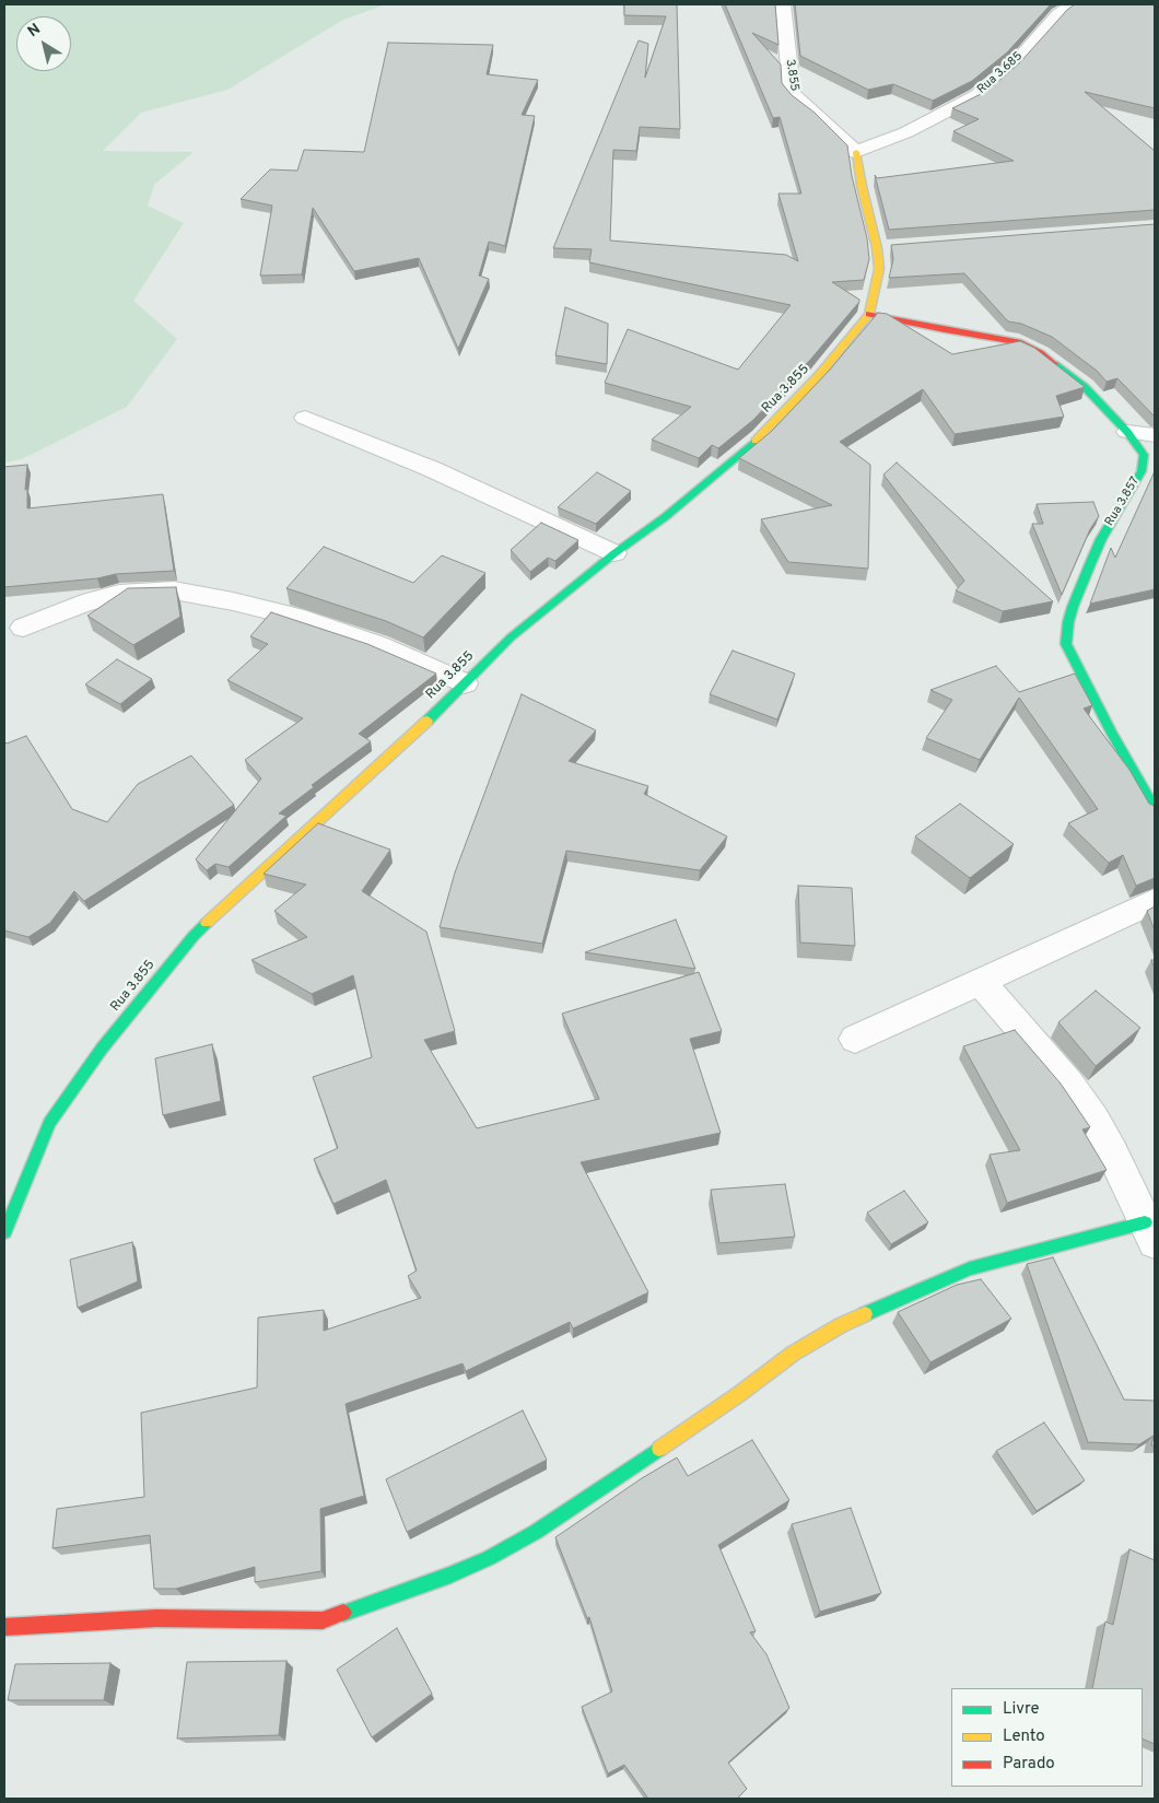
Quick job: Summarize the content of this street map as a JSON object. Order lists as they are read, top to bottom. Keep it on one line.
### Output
{"streets":{"street":["Rua 3.685","3.855","Rua 3.855","Rua 3.857"]},"crossings":[["Rua 3.685","3.855"],["Rua 3.685","Rua 3.855"],["3.855","Rua 3.855"],["Rua 3.855","Rua 3.857"]],"legend":["Livre","Lento","Parado"],"north":"top left"}
